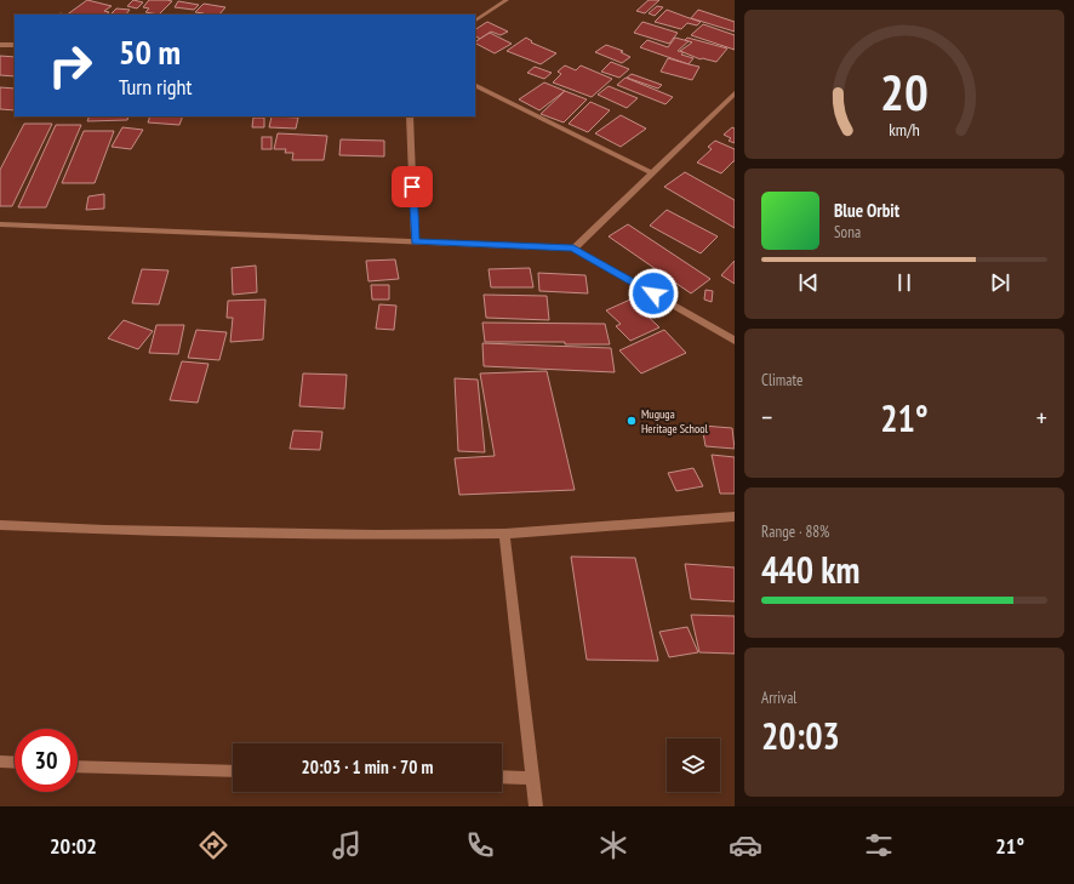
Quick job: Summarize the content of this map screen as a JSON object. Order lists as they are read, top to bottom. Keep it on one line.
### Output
{"places":["Muguga Heritage School"],"page":{"turn":["50 m","Turn right"],"song":["Blue Orbit","Sona"],"tile":["Climate",["Range · 88%","440 km"],["Arrival","20:03"]],"heat":["−","21°","+"],"limit":"30","trip":"20:03 · 1 min · 70 m","tabs":["20:02","21°"],"gauge":["20","km/h"]}}
